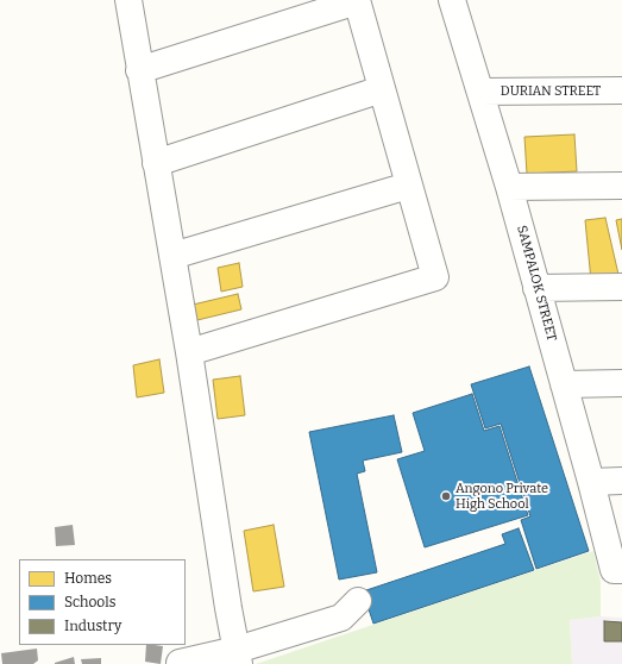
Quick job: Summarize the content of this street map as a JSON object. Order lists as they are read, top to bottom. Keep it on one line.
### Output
{"streets":{"street":["DURIAN STREET","SAMPALOK STREET"]},"crossings":[["DURIAN STREET","SAMPALOK STREET"]],"places":["Angono Private High School"],"legend":["Homes","Schools","Industry"]}
